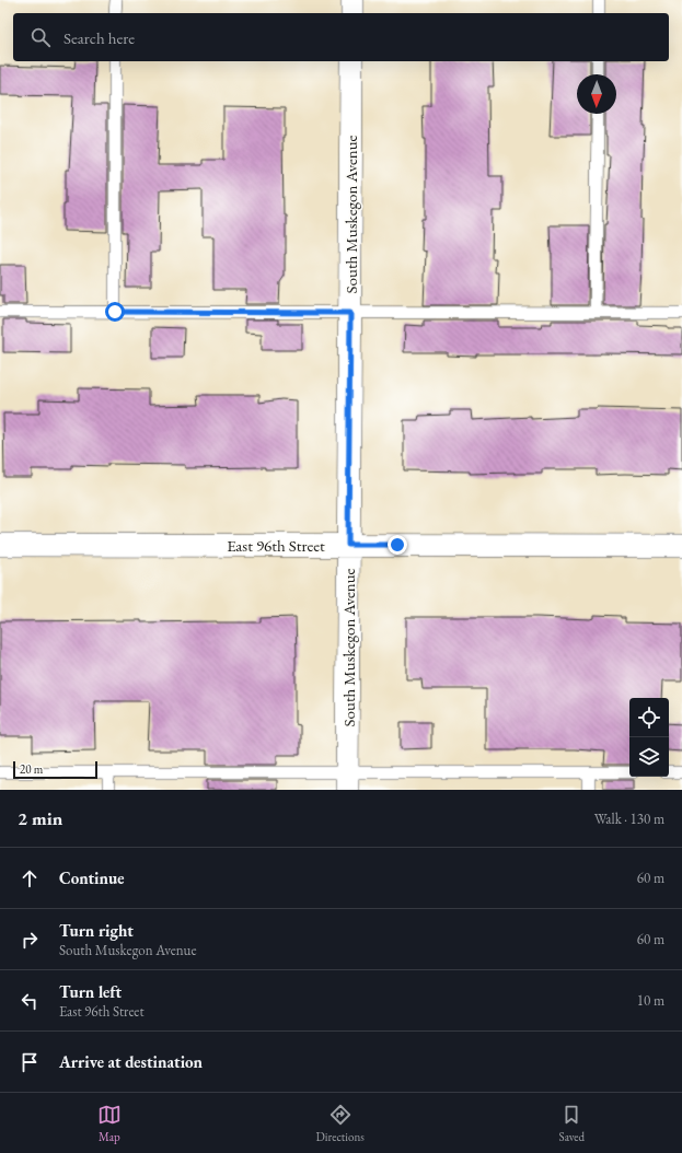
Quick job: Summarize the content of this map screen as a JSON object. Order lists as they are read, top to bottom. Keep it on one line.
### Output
{"streets":{"street":["South Muskegon Avenue","East 96th Street"]},"crossings":[["South Muskegon Avenue","East 96th Street"]],"scale_bar":"20 m","north":"bottom","page":{"search":"Search here","scale":"20 m","heading":["2 min","Walk · 130 m"],"list":[["Continue","60 m"],["Turn right","South Muskegon Avenue","60 m"],["Turn left","East 96th Street","10 m"],"Arrive at destination"],"nav":["Map","Directions","Saved"]}}
